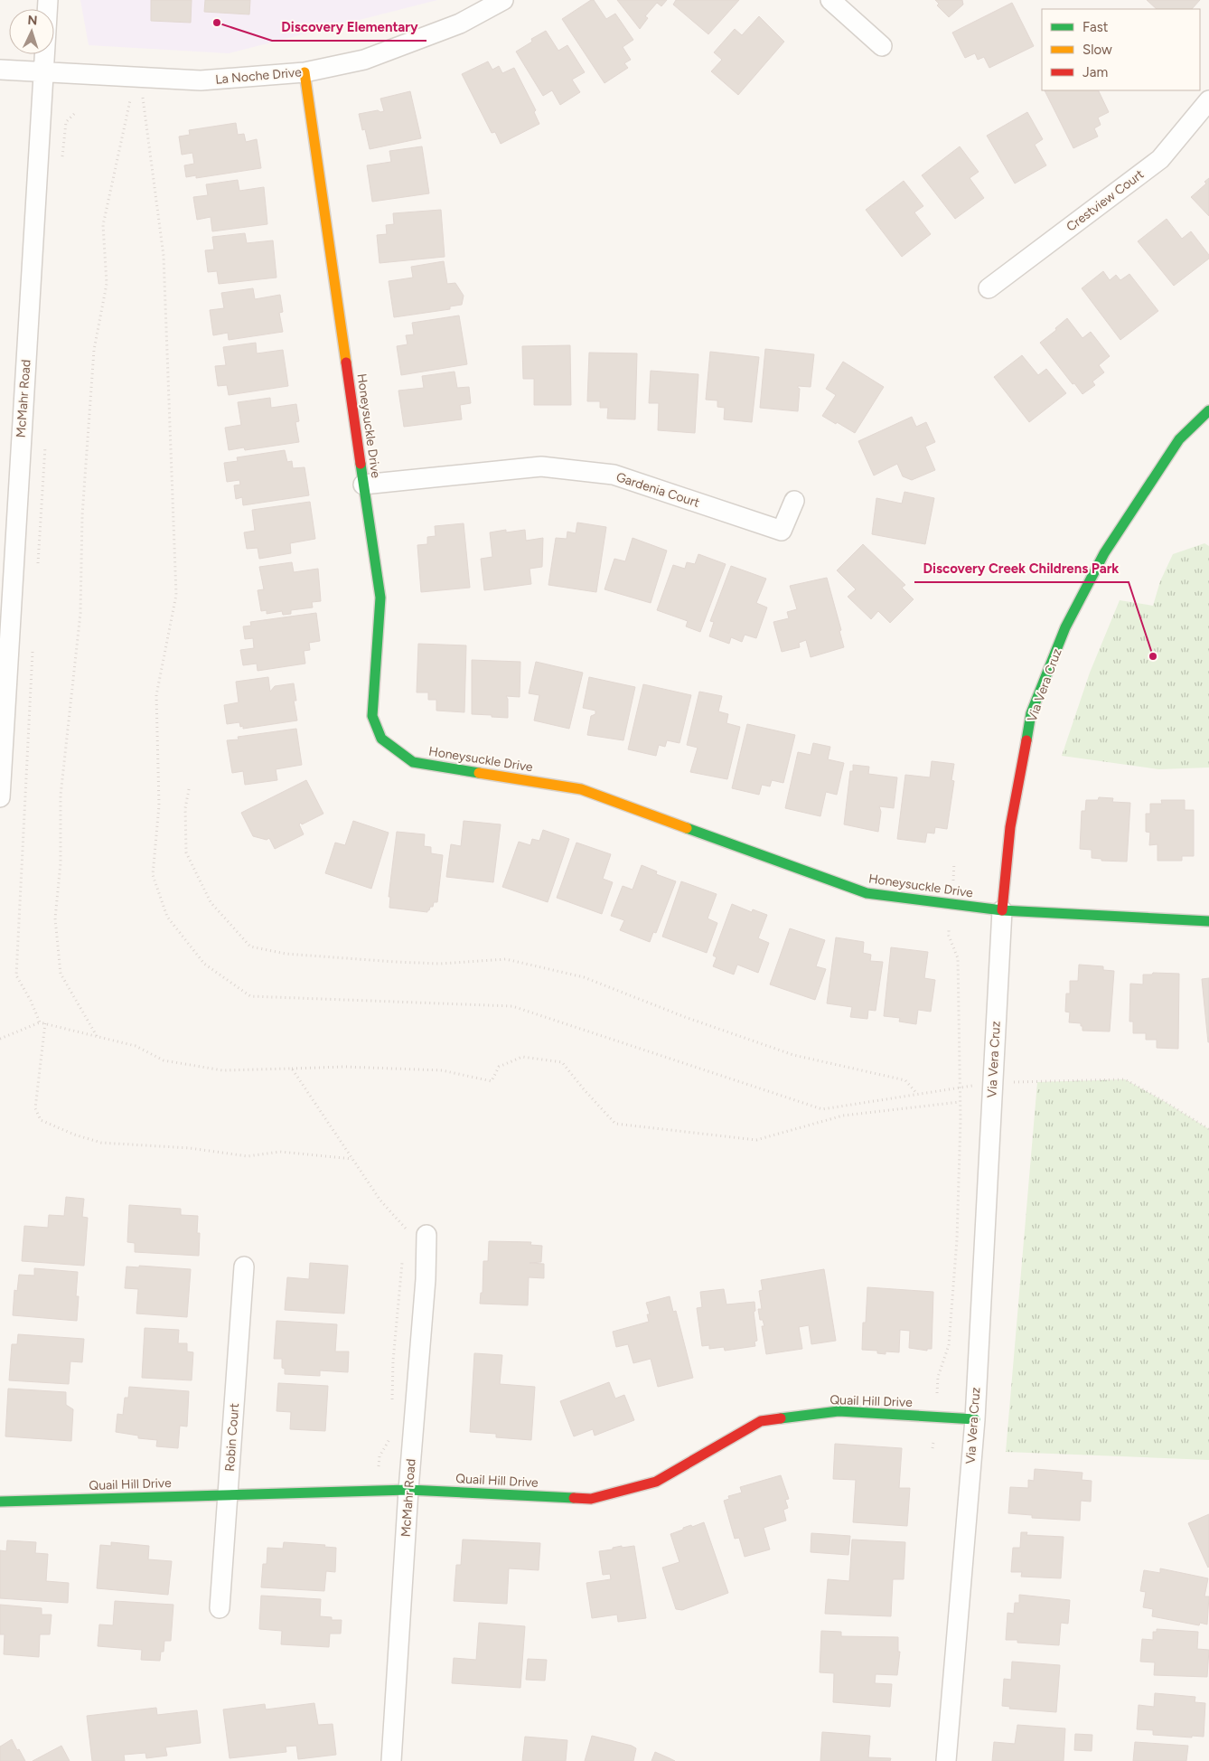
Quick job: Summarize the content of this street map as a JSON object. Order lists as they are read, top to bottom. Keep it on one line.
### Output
{"streets":{"street":["La Noche Drive","Crestview Court","McMahr Road","Honeysuckle Drive","Gardenia Court","Via Vera Cruz","Quail Hill Drive","Robin Court"]},"crossings":[["La Noche Drive","McMahr Road"],["La Noche Drive","Honeysuckle Drive"],["McMahr Road","Quail Hill Drive"],["Honeysuckle Drive","Gardenia Court"],["Honeysuckle Drive","Via Vera Cruz"],["Via Vera Cruz","Quail Hill Drive"],["Quail Hill Drive","Robin Court"]],"places":["Discovery Elementary","Discovery Creek Childrens Park"],"legend":["Fast","Slow","Jam"],"north":"top"}
